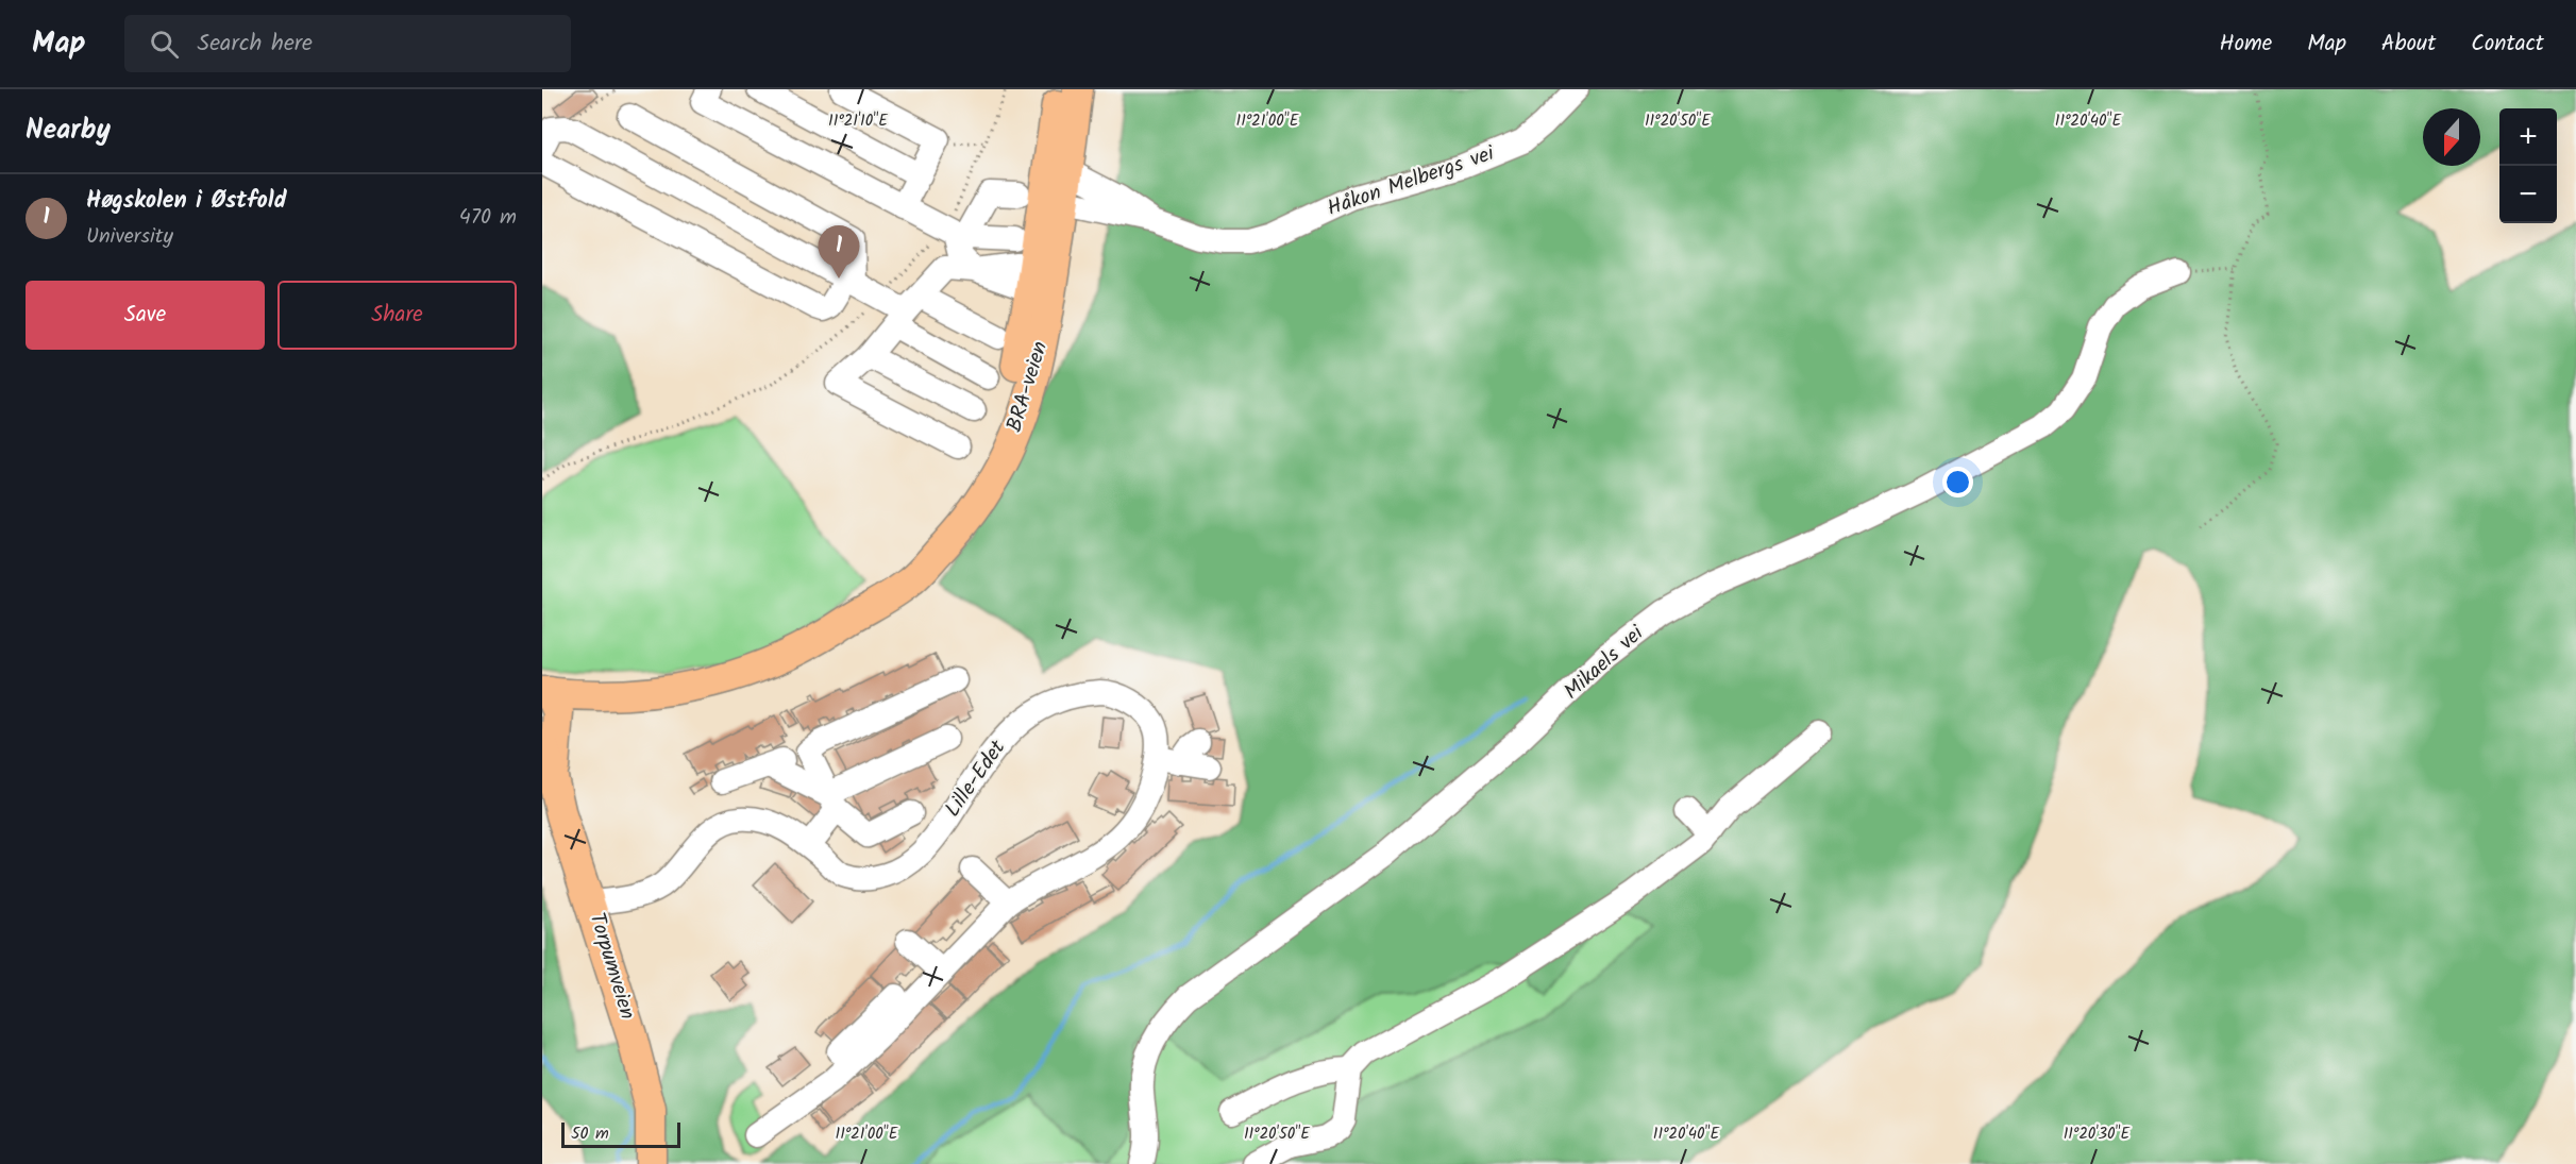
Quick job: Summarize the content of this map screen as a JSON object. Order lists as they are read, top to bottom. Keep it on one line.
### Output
{"streets":{"main road":["BRA-veien","Torpumveien"],"street":["Håkon Melbergs vei","Mikaels vei","Lille-Edet"]},"crossings":[["Håkon Melbergs vei","BRA-veien"],["BRA-veien","Torpumveien"],["Lille-Edet","Torpumveien"]],"scale_bar":"50 m","north":"bottom","page":{"header":"Map","search":"Search here","nav":["Home","Map","About","Contact"],"heading":"Nearby","map_buttons":["+","−"],"list":[{"mark":"1","name":"Høgskolen i Østfold","note":"University","value":"470 m"}],"pins":"1","buttons":["Save","Share"],"scale":"50 m"},"coordinates":["11°21'10\"E","11°20'50\"E","11°20'40\"E","11°21'00\"E","11°20'30\"E"]}
